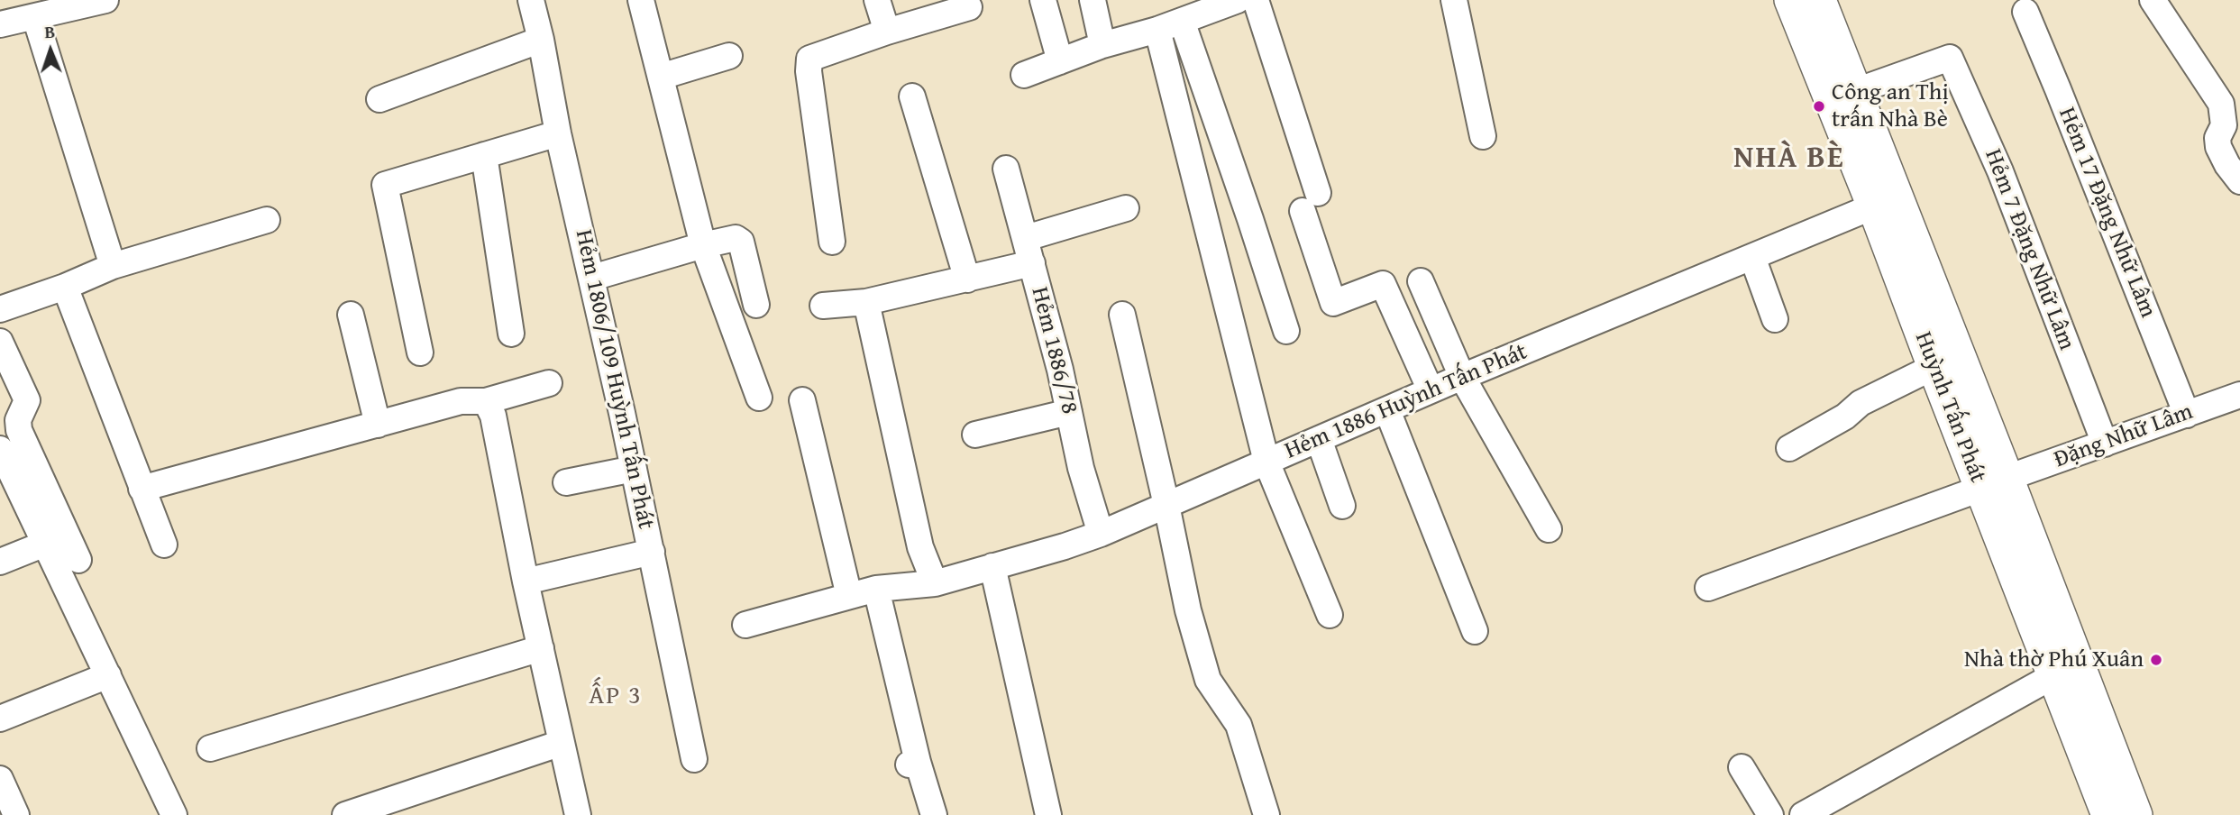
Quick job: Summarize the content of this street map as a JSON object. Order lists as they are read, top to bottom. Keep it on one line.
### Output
{"streets":{"main road":["Huỳnh Tấn Phát"],"street":["Hẻm 17 Đặng Nhữ Lâm","Hẻm 7 Đặng Nhữ Lâm","Hẻm 1886/78","Hẻm 1806/109 Huỳnh Tấn Phát","Hẻm 1886 Huỳnh Tấn Phát","Đặng Nhữ Lâm"]},"crossings":[["Hẻm 17 Đặng Nhữ Lâm","Đặng Nhữ Lâm"],["Hẻm 7 Đặng Nhữ Lâm","Huỳnh Tấn Phát"],["Hẻm 7 Đặng Nhữ Lâm","Đặng Nhữ Lâm"],["Hẻm 1886/78","Hẻm 1886 Huỳnh Tấn Phát"],["Hẻm 1886 Huỳnh Tấn Phát","Huỳnh Tấn Phát"],["Huỳnh Tấn Phát","Đặng Nhữ Lâm"]],"districts":["NHÀ BÈ","ẤP 3"],"places":["Công an Thị trấn Nhà Bè","Nhà thờ Phú Xuân"],"north":"top"}
